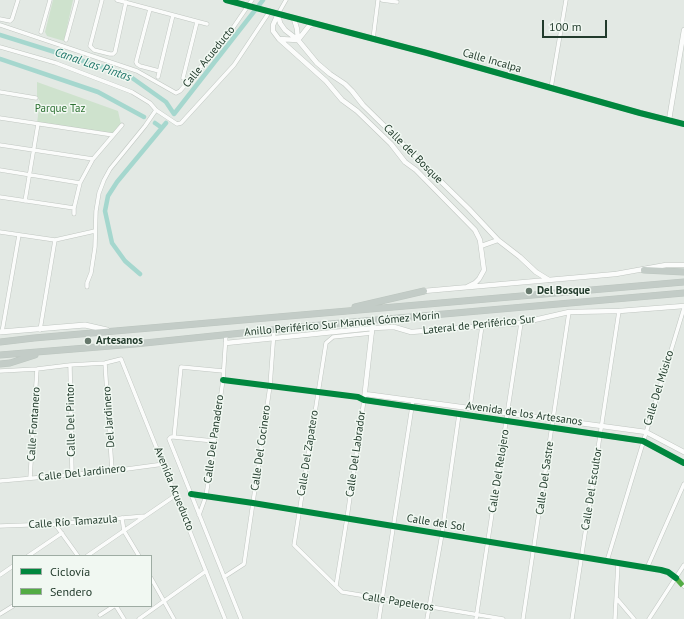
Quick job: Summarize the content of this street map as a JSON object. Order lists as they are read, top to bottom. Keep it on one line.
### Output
{"streets":{"highway":["Anillo Periférico Sur Manuel Gómez Morín"],"street":["Calle Acueducto","Calle Incalpa","Calle del Bosque","Lateral de Periférico Sur","Calle Del Músico","Avenida de los Artesanos","Del Jardinero","Calle Del Pintor","Calle Fontanero","Calle Del Panadero","Calle Del Cocinero","Calle Del Zapatero","Calle Del Labrador","Calle Del Relojero","Calle Del Jardinero","Calle Del Sastre","Avenida Acueducto","Calle Del Escultor","Calle Río Tamazula","Calle del Sol","Calle Papeleros"]},"crossings":[["Calle Incalpa","Calle del Bosque"],["Anillo Periférico Sur Manuel Gómez Morín","Lateral de Periférico Sur"],["Anillo Periférico Sur Manuel Gómez Morín","Calle Del Panadero"],["Anillo Periférico Sur Manuel Gómez Morín","Calle Del Cocinero"],["Anillo Periférico Sur Manuel Gómez Morín","Calle Del Zapatero"],["Anillo Periférico Sur Manuel Gómez Morín","Calle Del Labrador"],["Lateral de Periférico Sur","Calle Del Músico"],["Lateral de Periférico Sur","Calle Del Panadero"],["Lateral de Periférico Sur","Calle Del Cocinero"],["Lateral de Periférico Sur","Calle Del Zapatero"],["Lateral de Periférico Sur","Calle Del Labrador"],["Lateral de Periférico Sur","Calle Del Relojero"],["Lateral de Periférico Sur","Calle Del Sastre"],["Lateral de Periférico Sur","Calle Del Escultor"],["Calle Del Músico","Avenida de los Artesanos"],["Calle Del Músico","Calle del Sol"],["Avenida de los Artesanos","Calle Del Panadero"],["Avenida de los Artesanos","Calle Del Cocinero"],["Avenida de los Artesanos","Calle Del Zapatero"],["Avenida de los Artesanos","Calle Del Labrador"],["Avenida de los Artesanos","Calle Del Relojero"],["Avenida de los Artesanos","Calle Del Sastre"],["Avenida de los Artesanos","Calle Del Escultor"],["Del Jardinero","Calle Del Jardinero"],["Del Jardinero","Avenida Acueducto"],["Calle Del Pintor","Calle Del Jardinero"],["Calle Fontanero","Calle Del Jardinero"],["Calle Del Panadero","Avenida Acueducto"],["Calle Del Panadero","Calle del Sol"],["Calle Del Cocinero","Avenida Acueducto"],["Calle Del Cocinero","Calle del Sol"],["Calle Del Zapatero","Calle Del Labrador"],["Calle Del Zapatero","Calle del Sol"],["Calle Del Zapatero","Calle Papeleros"],["Calle Del Labrador","Calle del Sol"],["Calle Del Relojero","Calle del Sol"],["Calle Del Relojero","Calle Papeleros"],["Calle Del Jardinero","Avenida Acueducto"],["Calle Del Sastre","Calle del Sol"],["Avenida Acueducto","Calle del Sol"],["Calle Del Escultor","Calle del Sol"]],"water":["Canal Las Pintas"],"parks":["Parque Taz"],"places":["Del Bosque","Artesanos"],"legend":["Ciclovía","Sendero"],"scale_bar":"100 m"}
